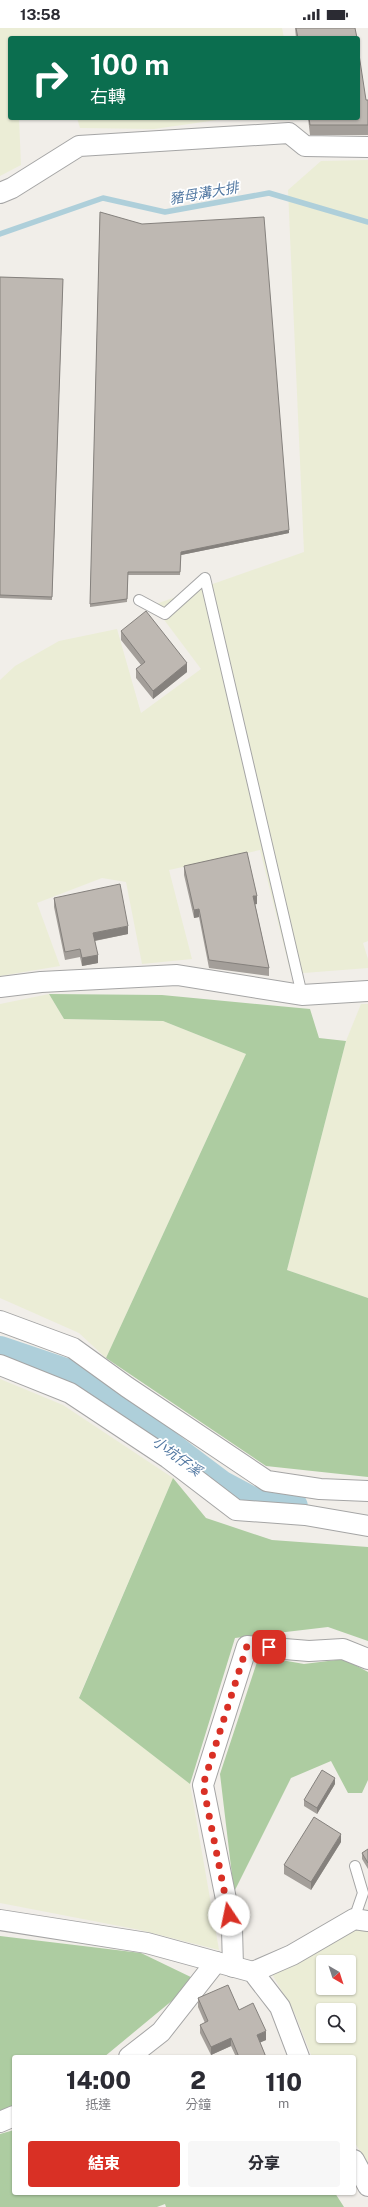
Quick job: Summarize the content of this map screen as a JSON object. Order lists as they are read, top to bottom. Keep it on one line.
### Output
{"water":["豬母溝大排","小坑仔溪"],"north":"bottom right","page":{"status":"13:58","turn":["100 m","右轉"],"eta":["14:00","抵達","2","分鐘","110","m"],"buttons":["結束","分享"]}}
